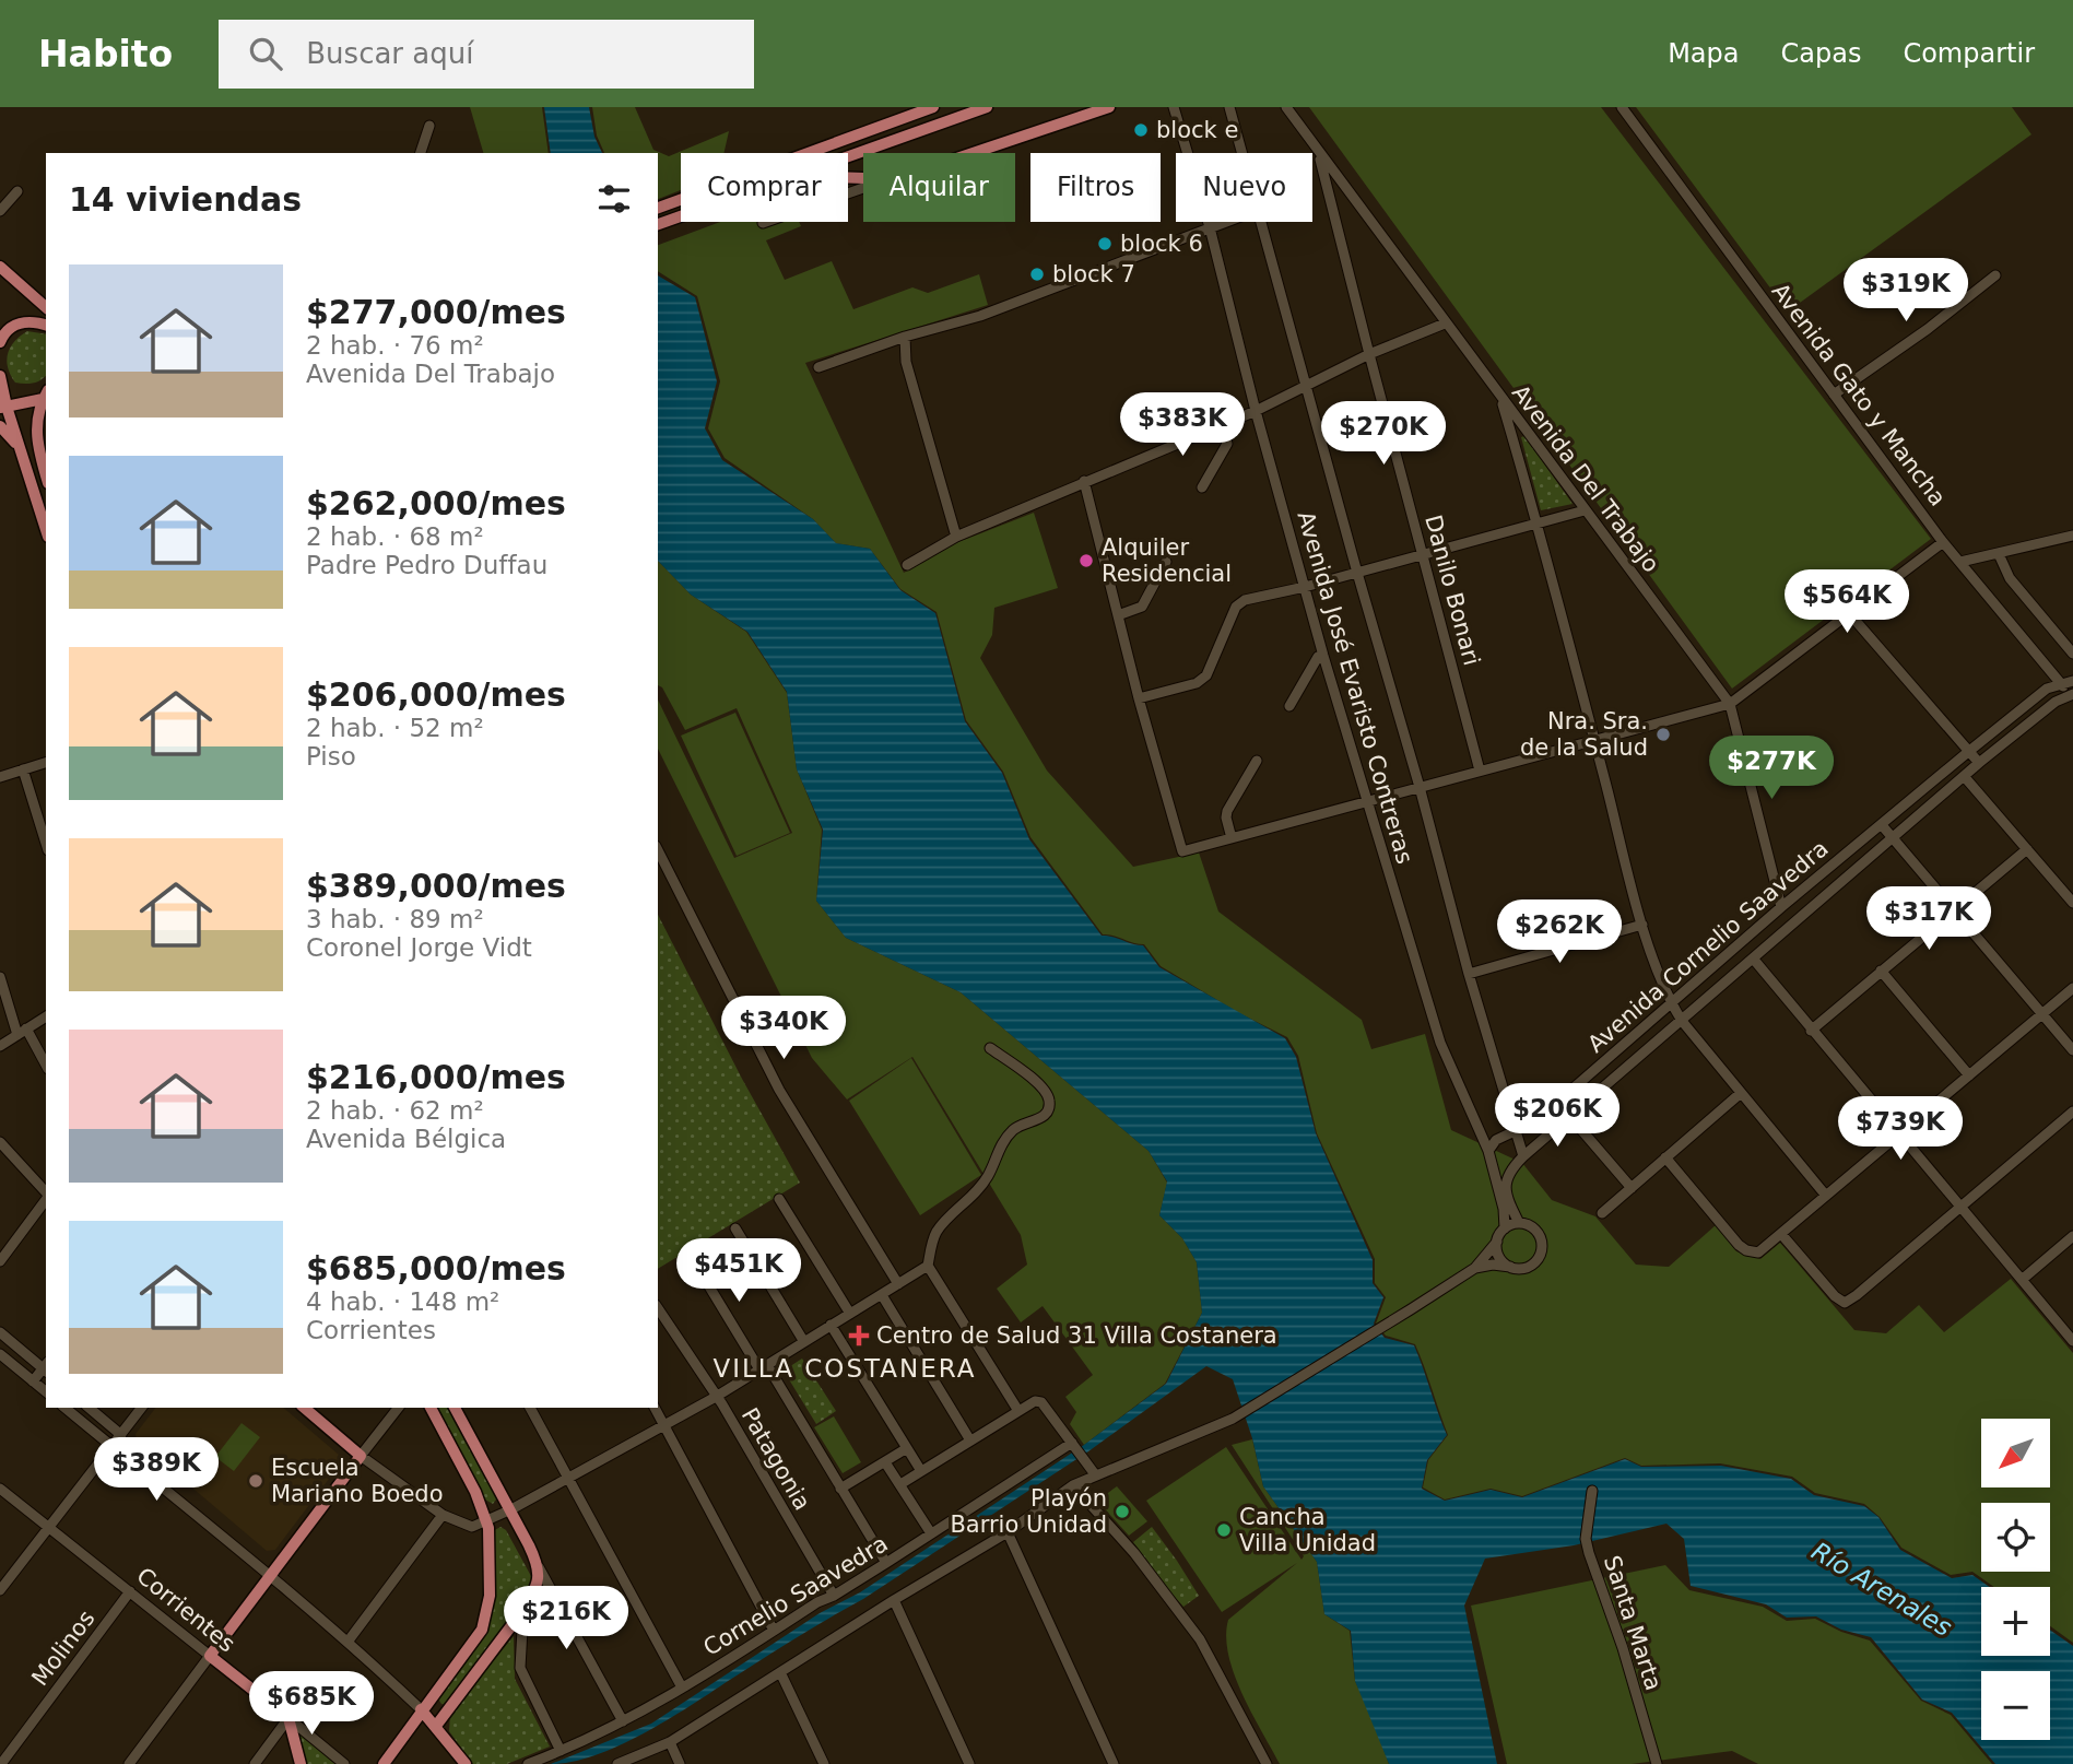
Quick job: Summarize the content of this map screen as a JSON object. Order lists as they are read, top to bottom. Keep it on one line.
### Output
{"streets":{"main road":["Corrientes"],"street":["Avenida Gato y Mancha","Avenida Del Trabajo","Danilo Bonari","Avenida José Evaristo Contreras","Avenida Cornelio Saavedra","Patagonia","Cornelio Saavedra","Santa Marta","Molinos"]},"crossings":[["Avenida Gato y Mancha","Avenida Cornelio Saavedra"],["Avenida Del Trabajo","Danilo Bonari"],["Avenida Del Trabajo","Avenida Cornelio Saavedra"],["Avenida José Evaristo Contreras","Avenida Cornelio Saavedra"],["Patagonia","Cornelio Saavedra"],["Corrientes","Molinos"]],"districts":["VILLA COSTANERA"],"water":["Río Arenales"],"places":{"other":["block e","block 6","block 7","Alquiler Residencial","Nra. Sra. de la Salud","Escuela Mariano Boedo","Playón Barrio Unidad","Cancha Villa Unidad"],"health":["Centro de Salud 31 Villa Costanera"]},"north":"bottom left","page":{"header":"Habito","search":"Buscar aquí","nav":["Mapa","Capas","Compartir"],"chip":["Comprar","Alquilar","Filtros","Nuevo"],"heading":"14 viviendas","list":[{"name":"$277,000/mes","note":"2 hab. · 76 m² · Avenida Del Trabajo"},{"name":"$262,000/mes","note":"2 hab. · 68 m² · Padre Pedro Duffau"},{"name":"$206,000/mes","note":"2 hab. · 52 m² · Piso"},{"name":"$389,000/mes","note":"3 hab. · 89 m² · Coronel Jorge Vidt"},{"name":"$216,000/mes","note":"2 hab. · 62 m² · Avenida Bélgica"},{"name":"$685,000/mes","note":"4 hab. · 148 m² · Corrientes"}],"price":["$319K","$383K","$270K","$564K","$277K","$317K","$262K","$340K","$206K","$739K","$451K","$389K","$216K","$685K"],"map_buttons":["+","−"]}}
